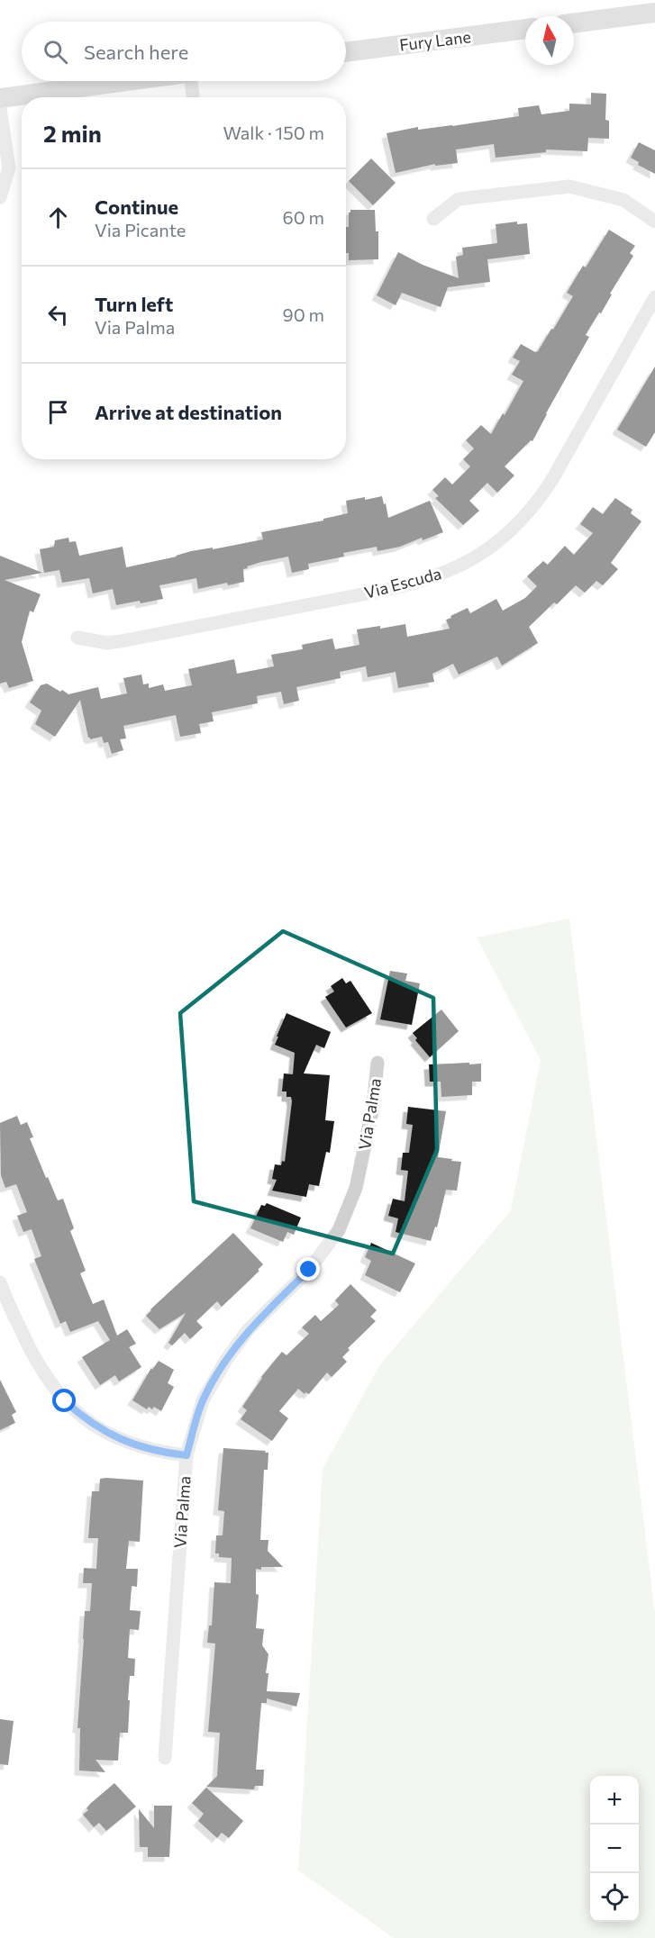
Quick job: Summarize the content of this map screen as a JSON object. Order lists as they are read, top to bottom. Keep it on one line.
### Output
{"streets":{"main road":["Fury Lane"],"street":["Via Escuda","Via Palma"]},"north":"top","page":{"search":"Search here","heading":["2 min","Walk · 150 m"],"list":[["Continue","Via Picante","60 m"],["Turn left","Via Palma","90 m"],"Arrive at destination"],"map_buttons":["+","−"]}}
